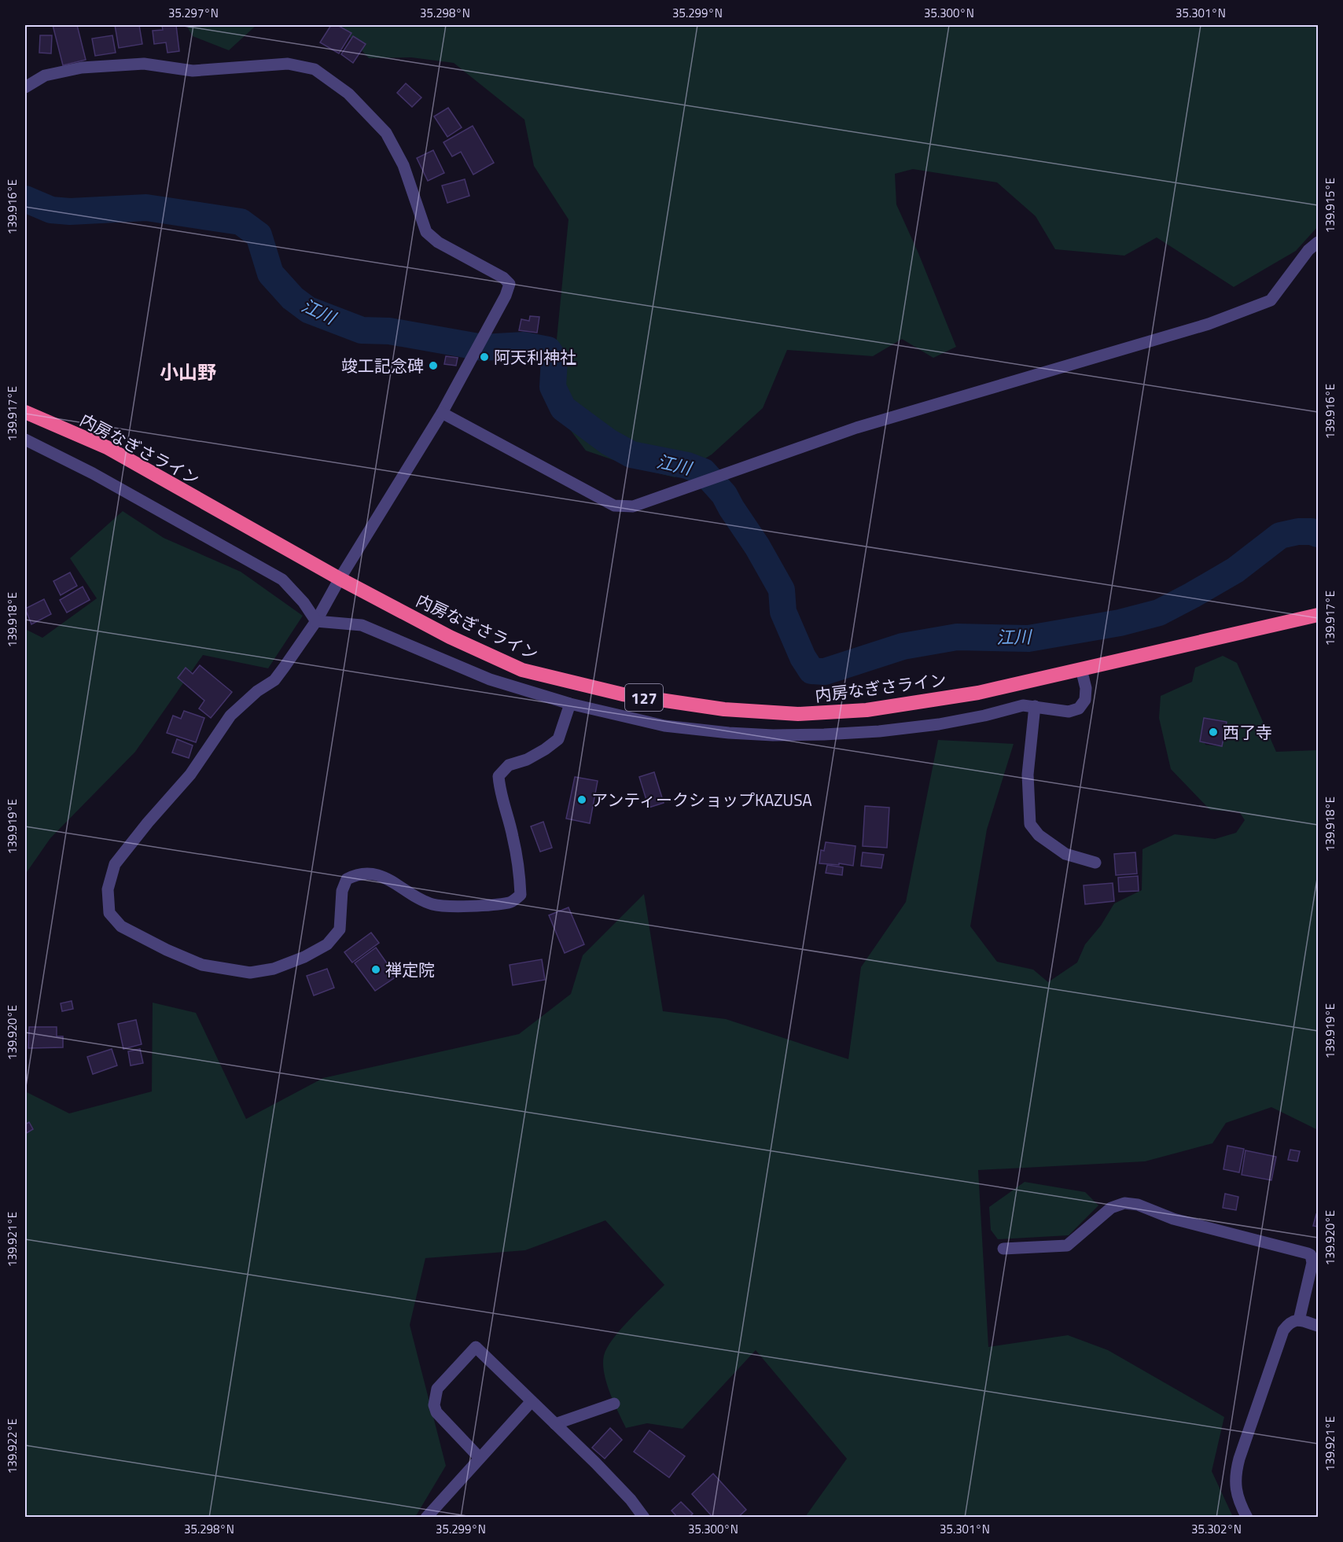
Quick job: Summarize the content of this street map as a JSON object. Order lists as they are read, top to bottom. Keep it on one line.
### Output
{"streets":{"highway":["内房なぎさライン","127"]},"districts":["小山野"],"water":["江川"],"places":["阿天利神社","竣工記念碑","西了寺","アンティークショップKAZUSA","禅定院"],"coordinates":["35.297°N","35.298°N","35.299°N","35.300°N","35.301°N","139.915°E","139.916°E","139.917°E","139.918°E","139.919°E","139.920°E","139.921°E","139.922°E","35.302°N"]}
